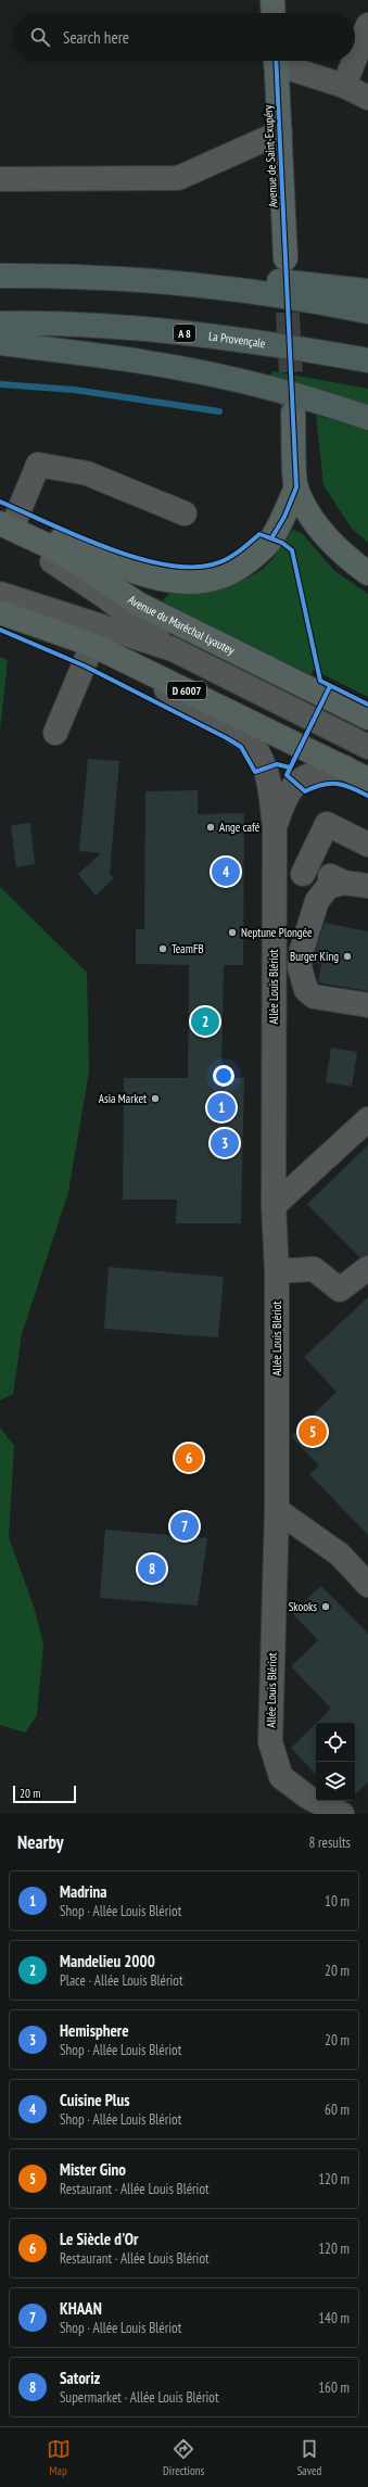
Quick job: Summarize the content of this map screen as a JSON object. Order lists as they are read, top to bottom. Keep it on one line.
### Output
{"streets":{"highway":["A 8","La Provençale"],"main road":["Avenue de Saint-Exupéry","Avenue du Maréchal Lyautey","D 6007"],"street":["Allée Louis Blériot"]},"crossings":[["D 6007","Allée Louis Blériot"]],"places":["Ange café","Neptune Plongée","TeamFB","Burger King","Asia Market","Skooks"],"scale_bar":"20 m","page":{"search":"Search here","pins":["4","2","1","3","5","6","7","8"],"scale":"20 m","heading":["Nearby","8 results"],"list":[{"mark":"1","name":"Madrina","note":"Shop · Allée Louis Blériot","value":"10 m"},{"mark":"2","name":"Mandelieu 2000","note":"Place · Allée Louis Blériot","value":"20 m"},{"mark":"3","name":"Hemisphere","note":"Shop · Allée Louis Blériot","value":"20 m"},{"mark":"4","name":"Cuisine Plus","note":"Shop · Allée Louis Blériot","value":"60 m"},{"mark":"5","name":"Mister Gino","note":"Restaurant · Allée Louis Blériot","value":"120 m"},{"mark":"6","name":"Le Siècle d'Or","note":"Restaurant · Allée Louis Blériot","value":"120 m"},{"mark":"7","name":"KHAAN","note":"Shop · Allée Louis Blériot","value":"140 m"},{"mark":"8","name":"Satoriz","note":"Supermarket · Allée Louis Blériot","value":"160 m"}],"nav":["Map","Directions","Saved"]}}
